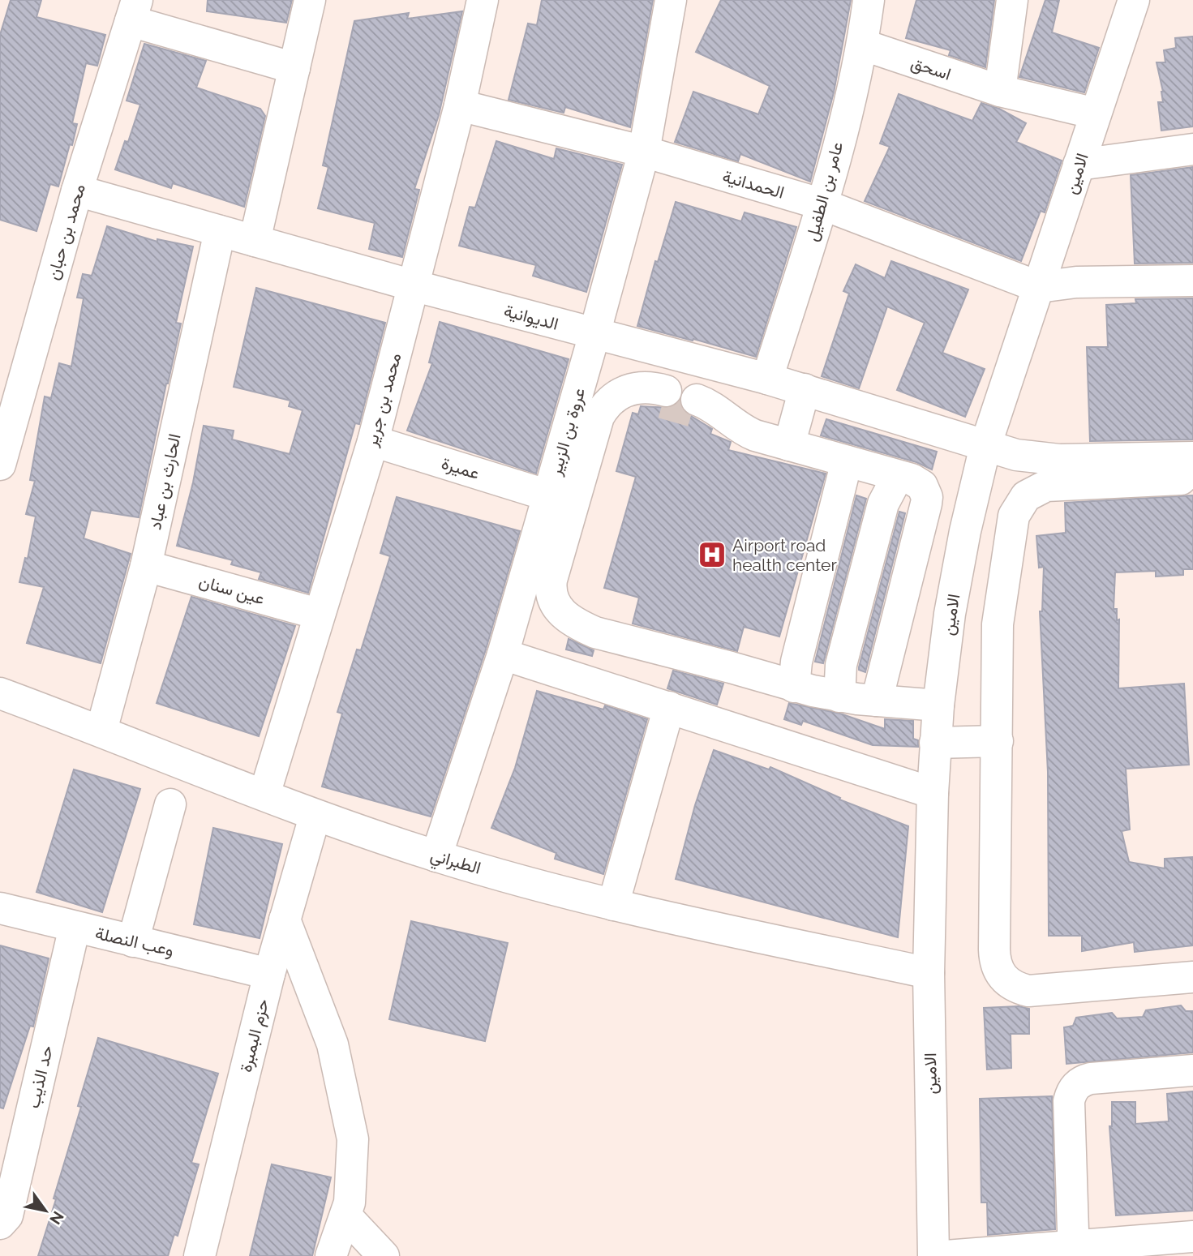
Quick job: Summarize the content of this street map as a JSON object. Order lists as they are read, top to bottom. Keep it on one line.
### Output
{"streets":{"street":["اسحق","الامين","الحمدانية","عامر بن الطفيل","محمد بن حبان","الديوانية","محمد بن جرير","عروة بن الزبير","عميرة","الحارث بن عباد","عين سنان","الطبراني","وعب النصلة","حزم البمبرة","حد الذيب"]},"crossings":[["اسحق","الامين"],["اسحق","عامر بن الطفيل"],["الامين","الحمدانية"],["الامين","الديوانية"],["الامين","الطبراني"],["الحمدانية","عامر بن الطفيل"],["الحمدانية","محمد بن جرير"],["الحمدانية","عروة بن الزبير"],["عامر بن الطفيل","الديوانية"],["محمد بن حبان","الديوانية"],["الديوانية","محمد بن جرير"],["الديوانية","عروة بن الزبير"],["الديوانية","الحارث بن عباد"],["محمد بن جرير","عميرة"],["محمد بن جرير","عين سنان"],["محمد بن جرير","الطبراني"],["عروة بن الزبير","عميرة"],["عروة بن الزبير","الطبراني"],["الحارث بن عباد","عين سنان"],["الحارث بن عباد","الطبراني"],["الطبراني","حزم البمبرة"],["وعب النصلة","حزم البمبرة"],["وعب النصلة","حد الذيب"]],"places":{"hospital":["Airport road health center"]},"north":"bottom right"}
